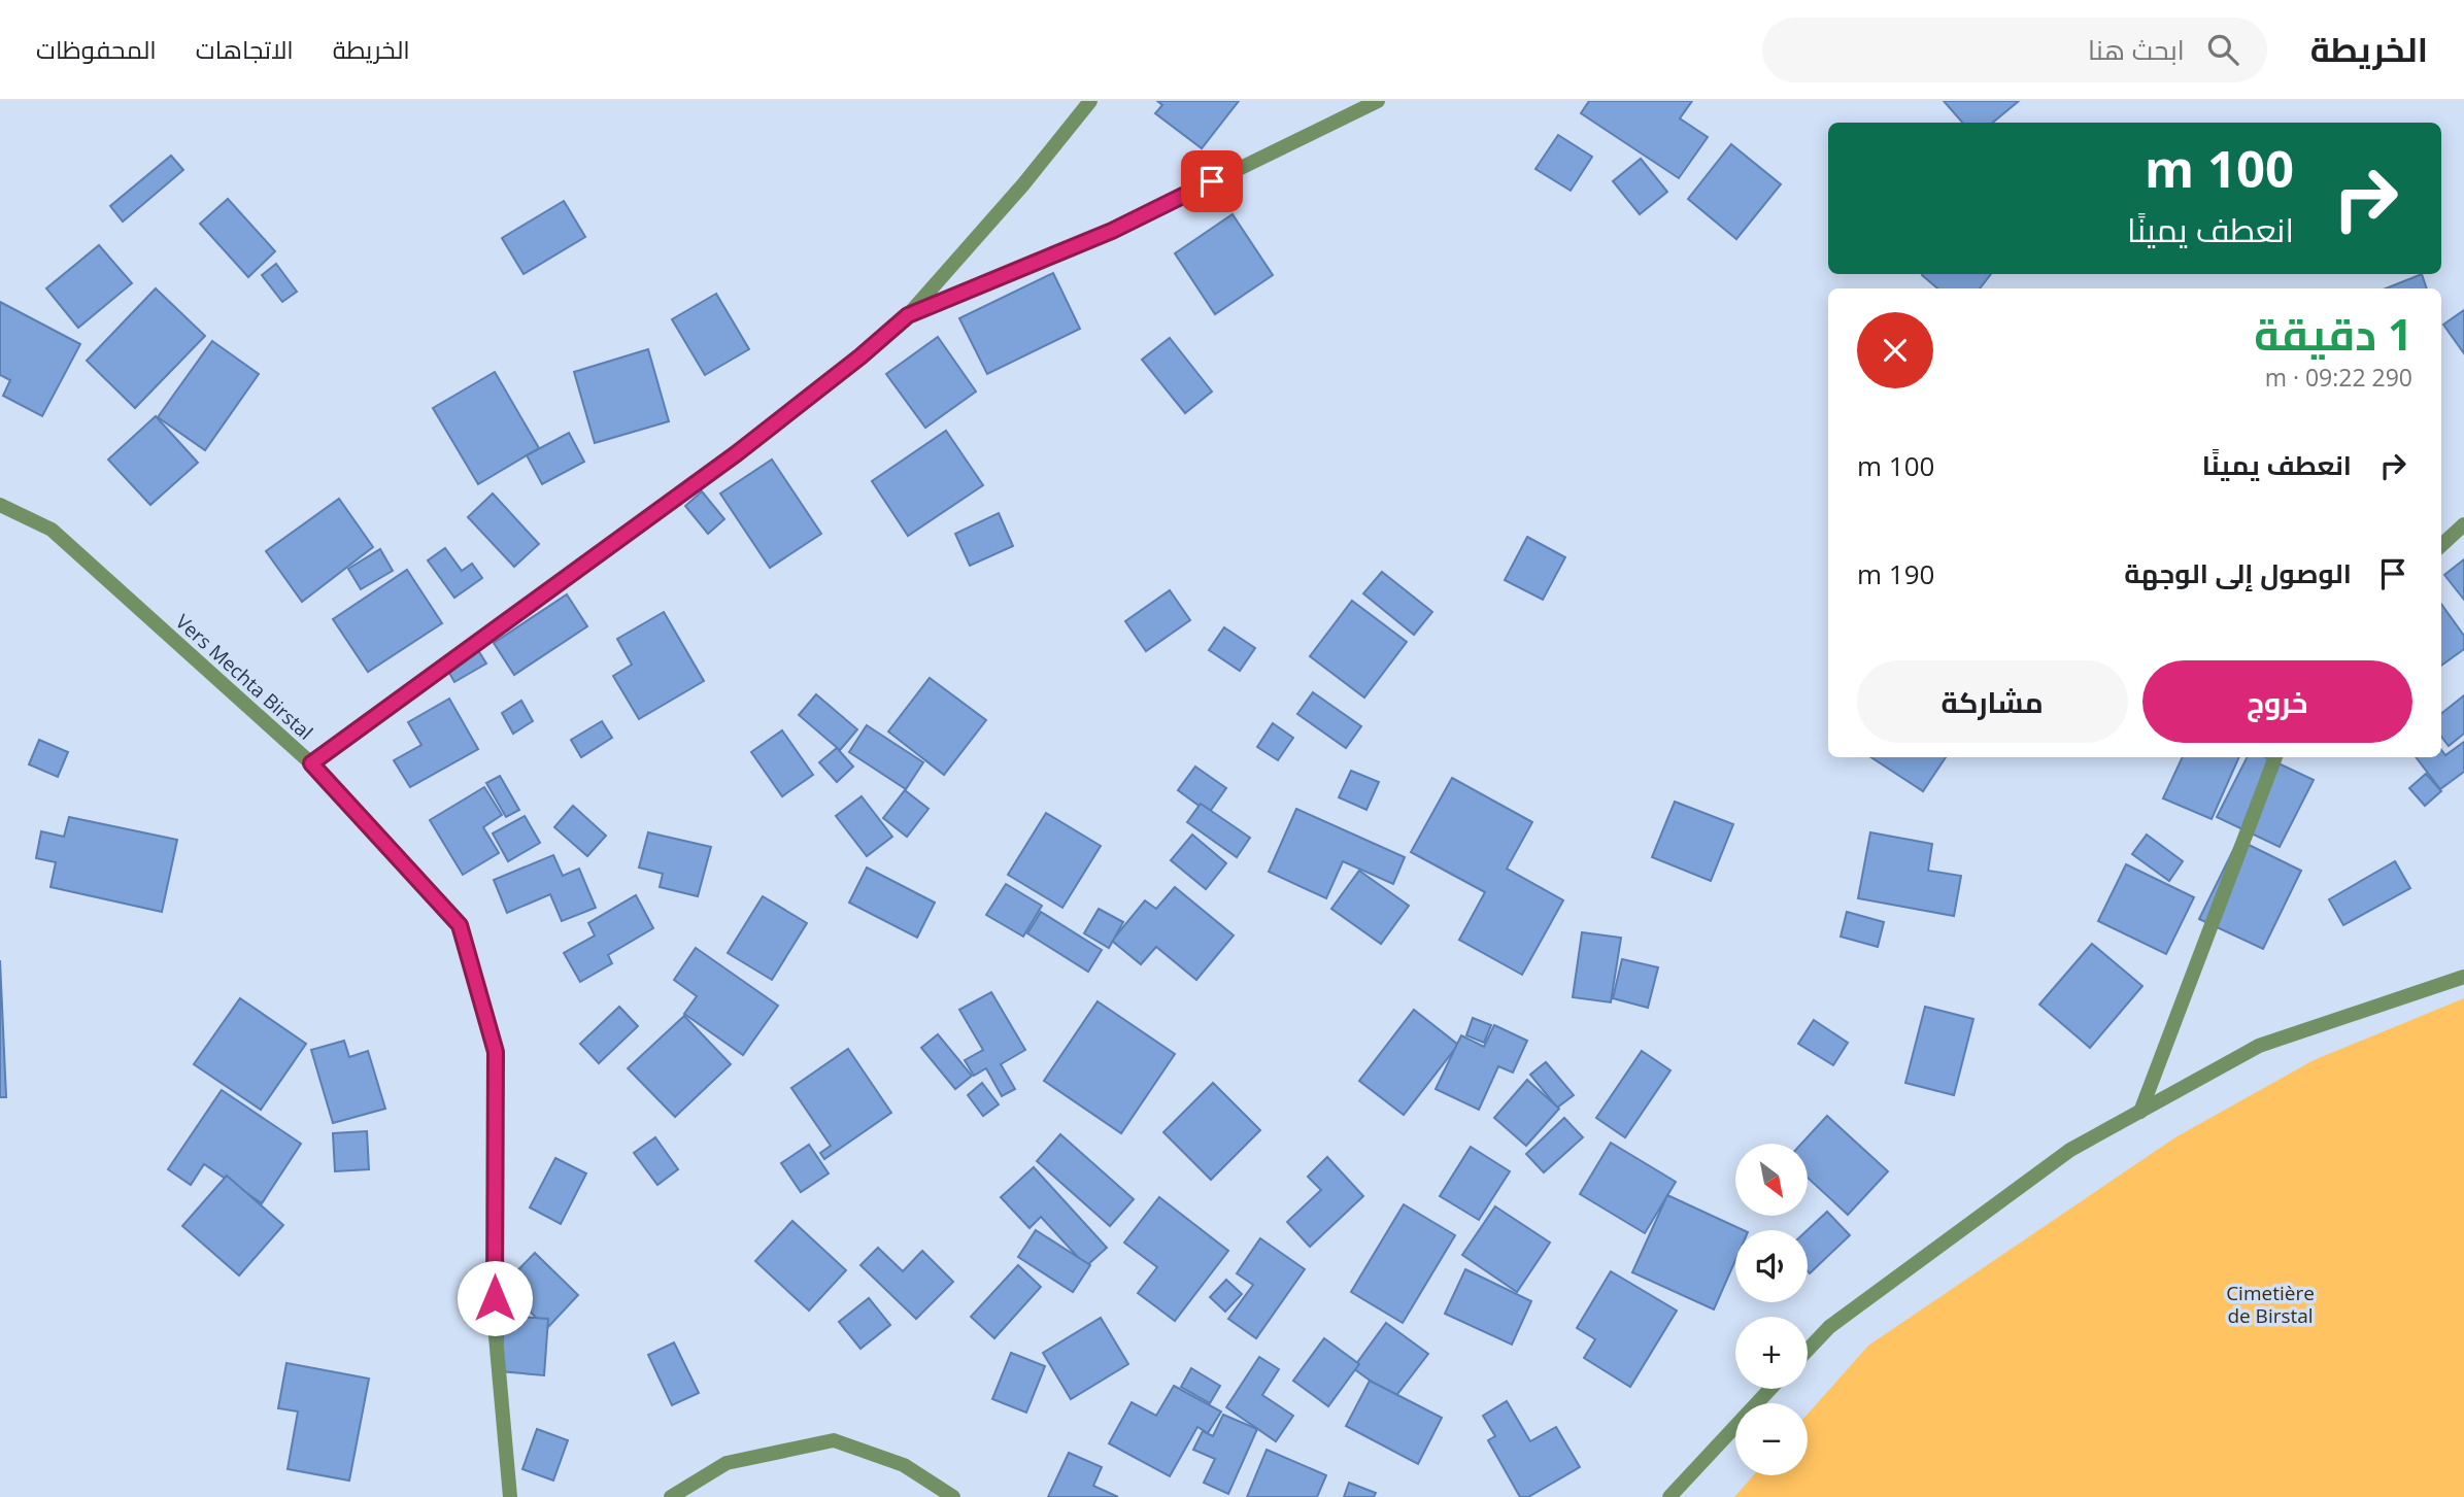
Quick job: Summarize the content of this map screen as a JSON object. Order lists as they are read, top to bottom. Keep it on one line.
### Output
{"streets":{"street":["Vers Mechta Birstal"]},"parks":["Cimetière de Birstal"],"north":"bottom right","page":{"header":"الخريطة","search":"ابحث هنا","nav":["الخريطة","الاتجاهات","المحفوظات"],"turn":["100 m","انعطف يمينًا"],"heading":["1 دقيقة","290 m · 09:22"],"list":[{"name":"انعطف يمينًا","value":"100 m"},{"name":"الوصول إلى الوجهة","value":"190 m"}],"buttons":["خروج","مشاركة"],"map_buttons":["+","−"]}}
